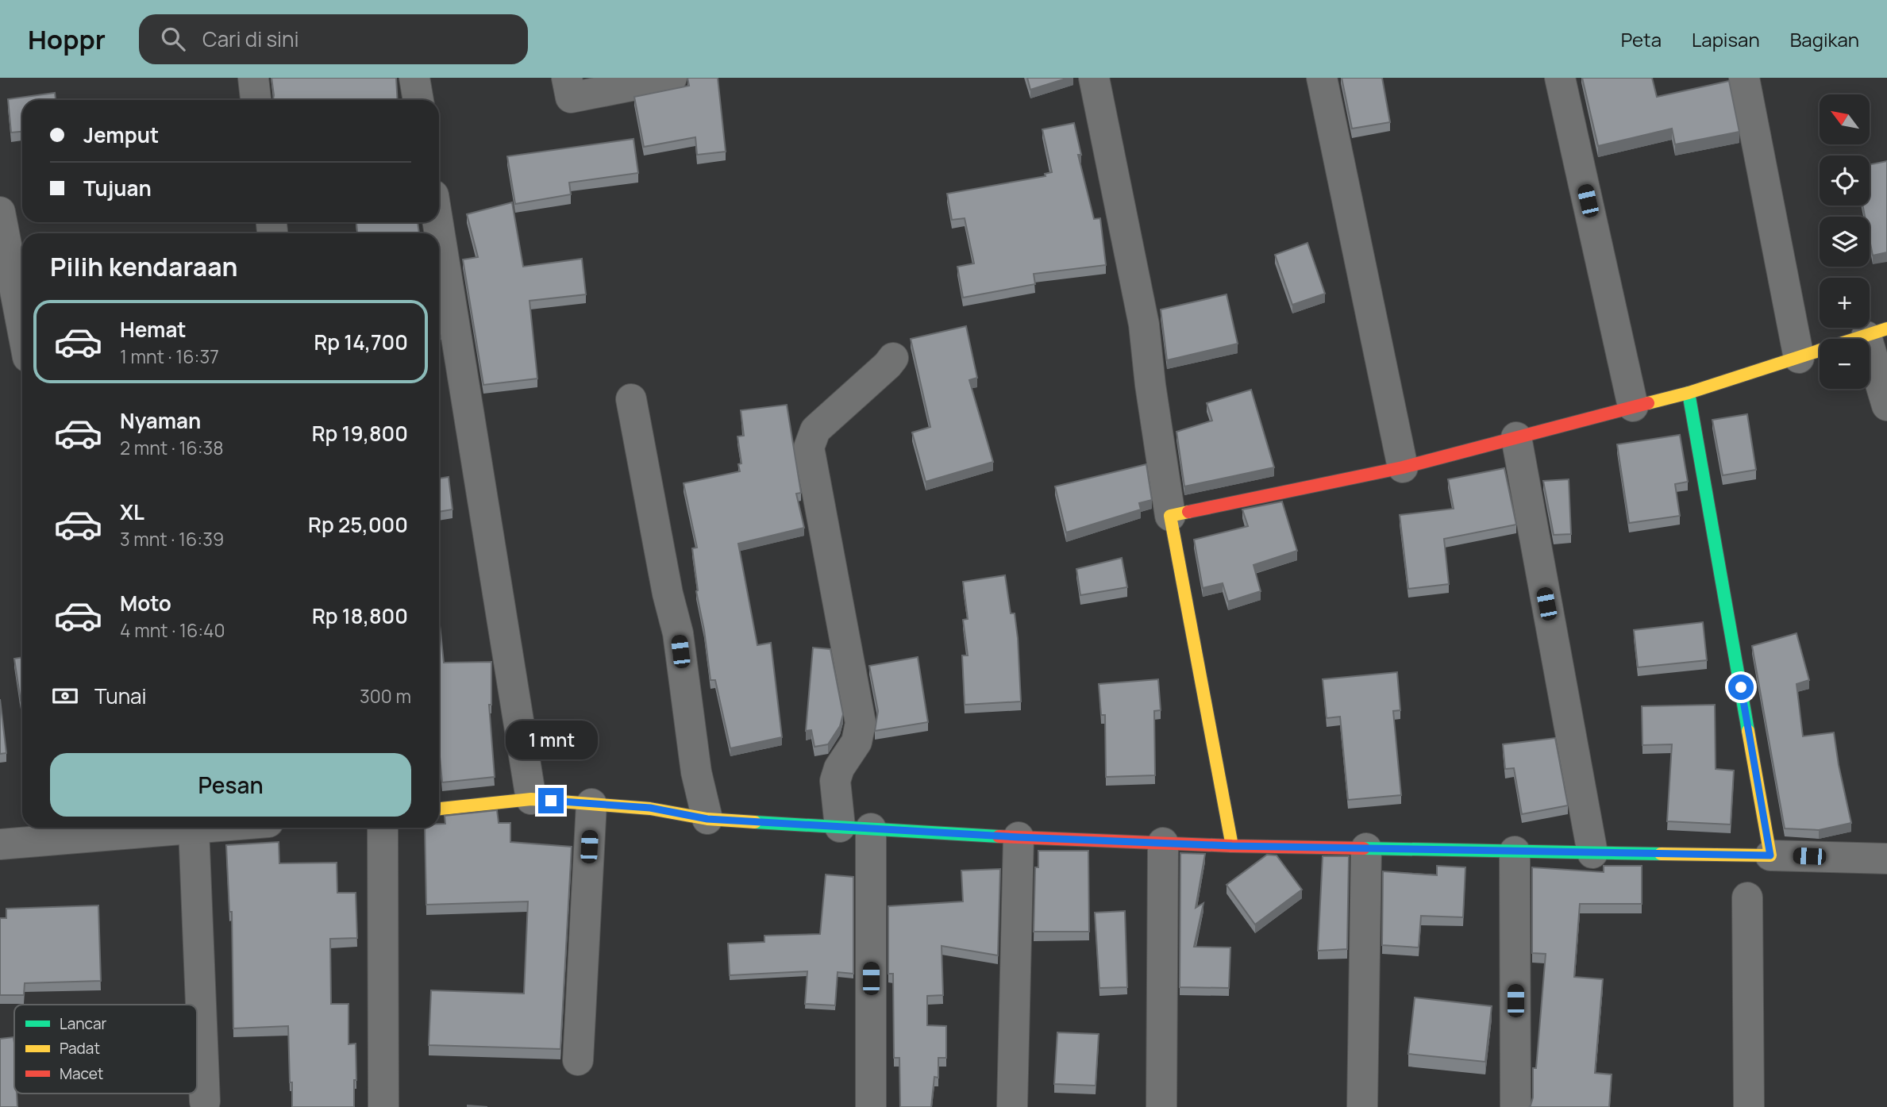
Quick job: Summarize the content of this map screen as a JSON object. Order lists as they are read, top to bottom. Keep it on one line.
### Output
{"legend":["Lancar","Padat","Macet"],"north":"top left","page":{"header":"Hoppr","search":"Cari di sini","nav":["Peta","Lapisan","Bagikan"],"map_buttons":["+","−"],"banner":["Jemput","Tujuan"],"heading":"Pilih kendaraan","list":[{"name":"Hemat","note":"1 mnt · 16:37","value":"Rp 14,700"},{"name":"Nyaman","note":"2 mnt · 16:38","value":"Rp 19,800"},{"name":"XL","note":"3 mnt · 16:39","value":"Rp 25,000"},{"name":"Moto","note":"4 mnt · 16:40","value":"Rp 18,800"}],"pay":["Tunai","300 m"],"bubble":"1 mnt","buttons":"Pesan"}}
